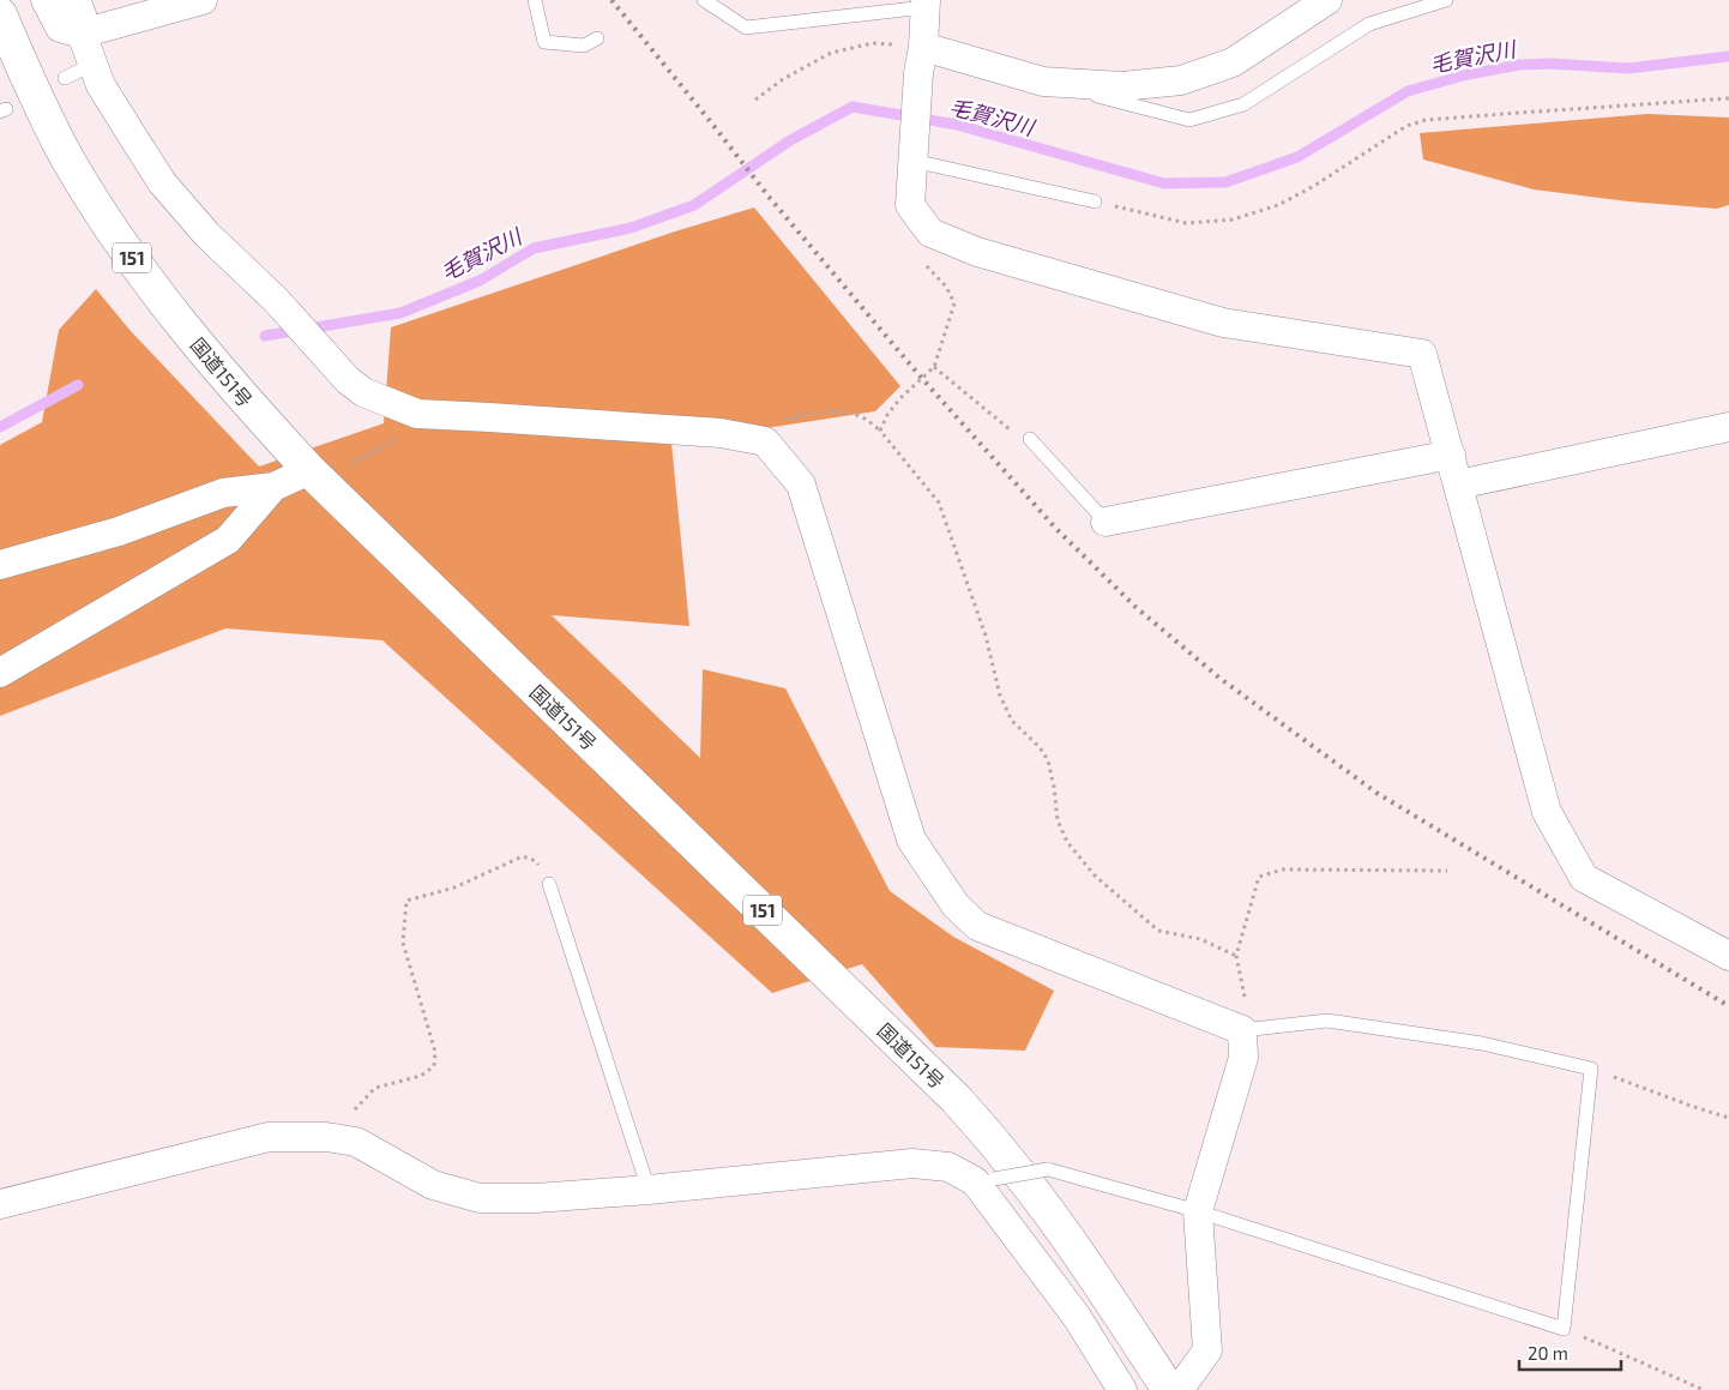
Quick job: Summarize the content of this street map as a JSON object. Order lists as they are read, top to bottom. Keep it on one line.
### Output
{"streets":{"highway":["151","国道151号"]},"water":["毛賀沢川"],"scale_bar":"20 m"}
